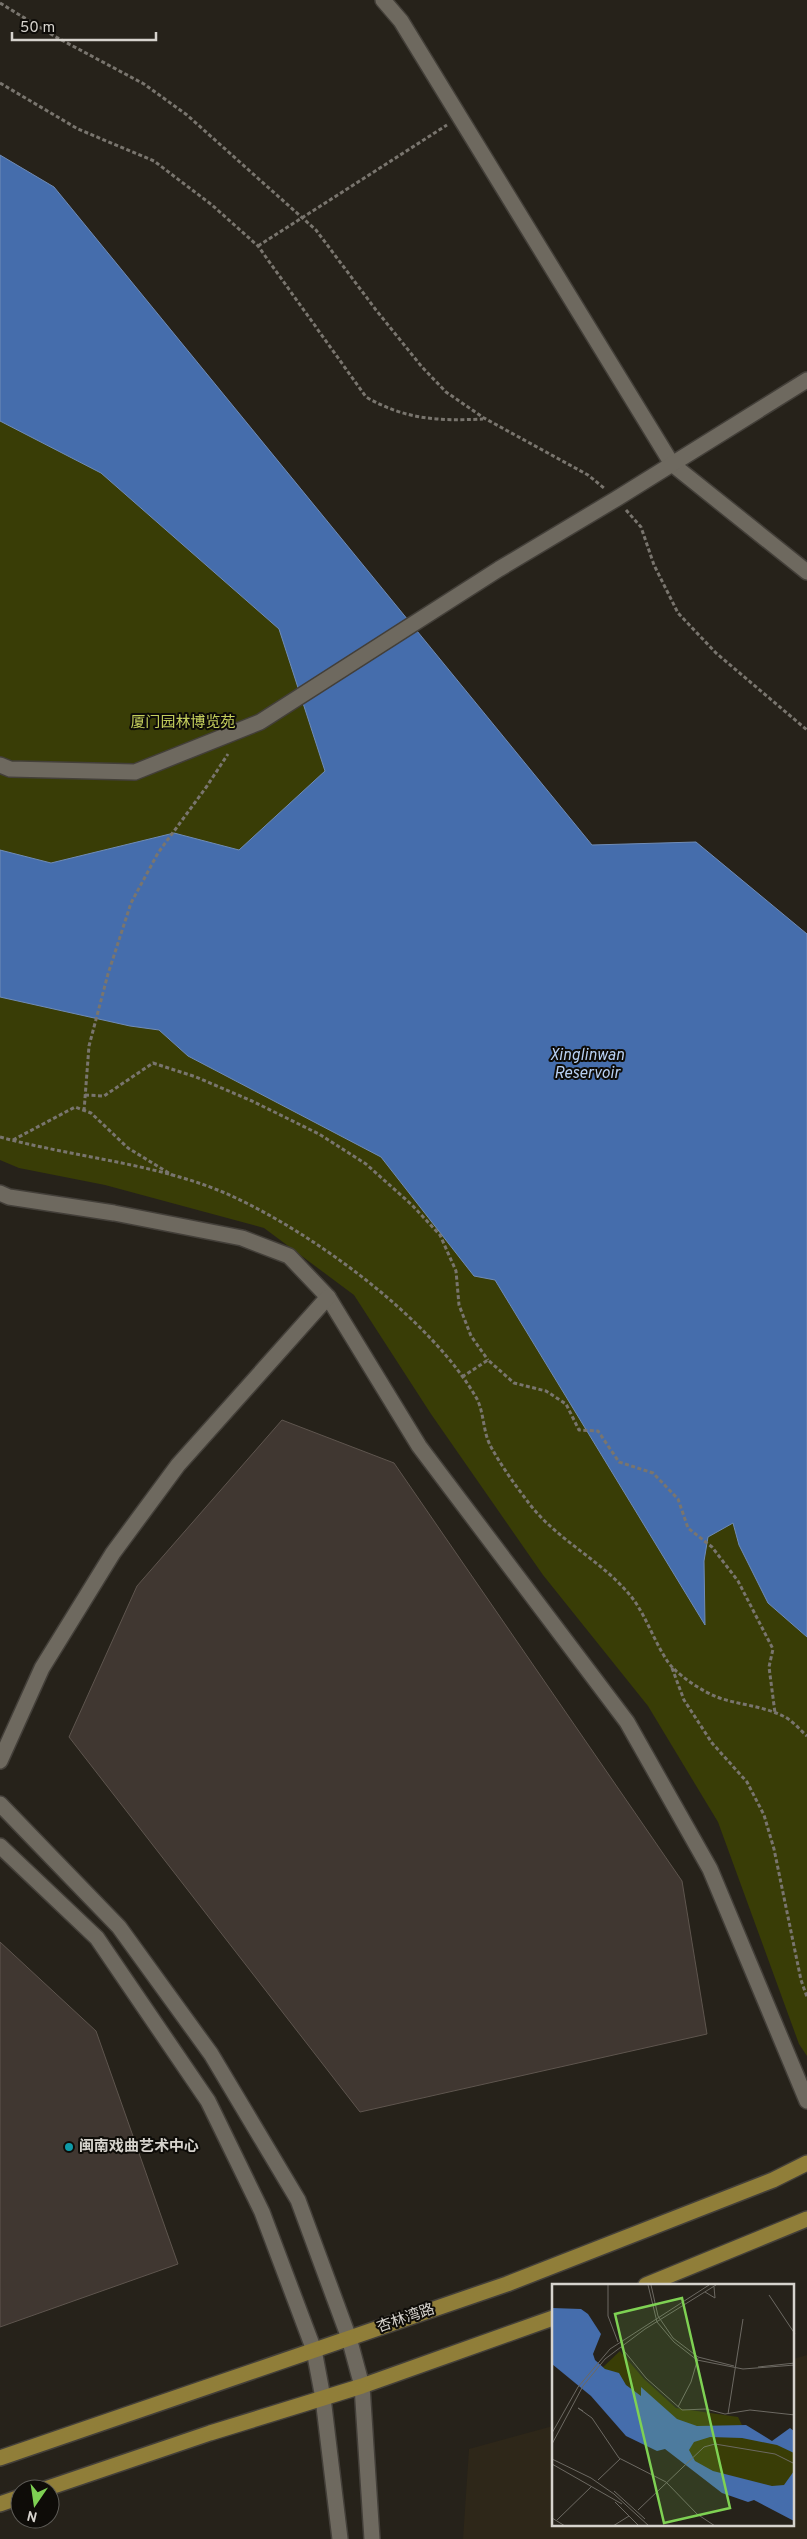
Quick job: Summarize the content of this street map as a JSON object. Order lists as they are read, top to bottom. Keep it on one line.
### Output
{"streets":{"main road":["杏林湾路"]},"water":["Xinglinwan Reservoir"],"parks":["厦门园林博览苑"],"places":["闽南戏曲艺术中心"],"scale_bar":"50 m","north":"bottom"}
